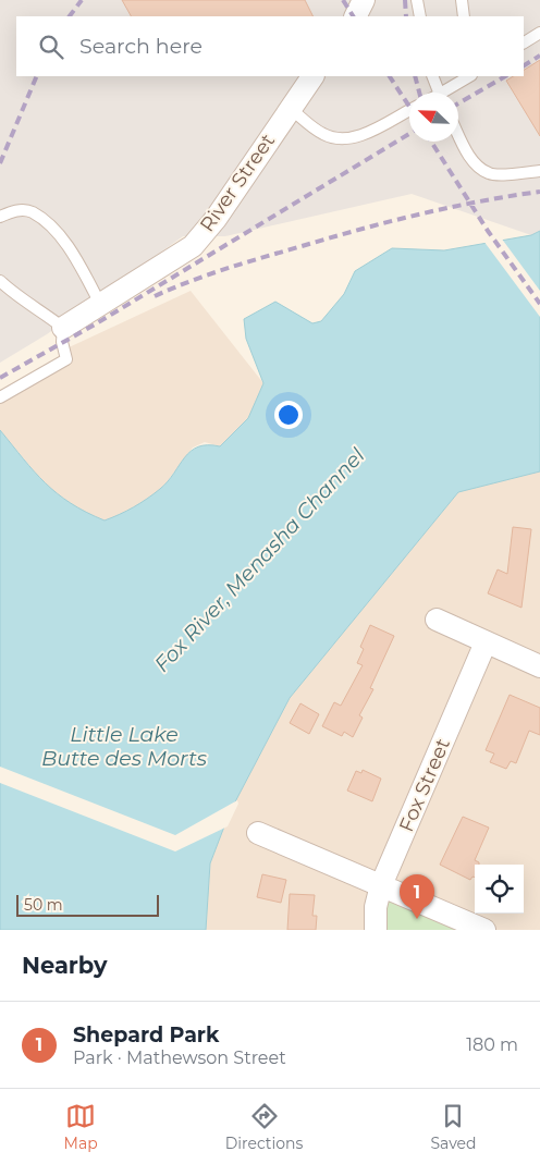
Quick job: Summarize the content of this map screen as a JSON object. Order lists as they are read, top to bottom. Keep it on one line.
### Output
{"streets":{"street":["River Street","Fox Street"]},"water":["Fox River, Menasha Channel","Little Lake Butte des Morts"],"scale_bar":"50 m","north":"top left","page":{"search":"Search here","pins":"1","scale":"50 m","heading":"Nearby","list":[{"mark":"1","name":"Shepard Park","note":"Park · Mathewson Street","value":"180 m"}],"nav":["Map","Directions","Saved"]}}
